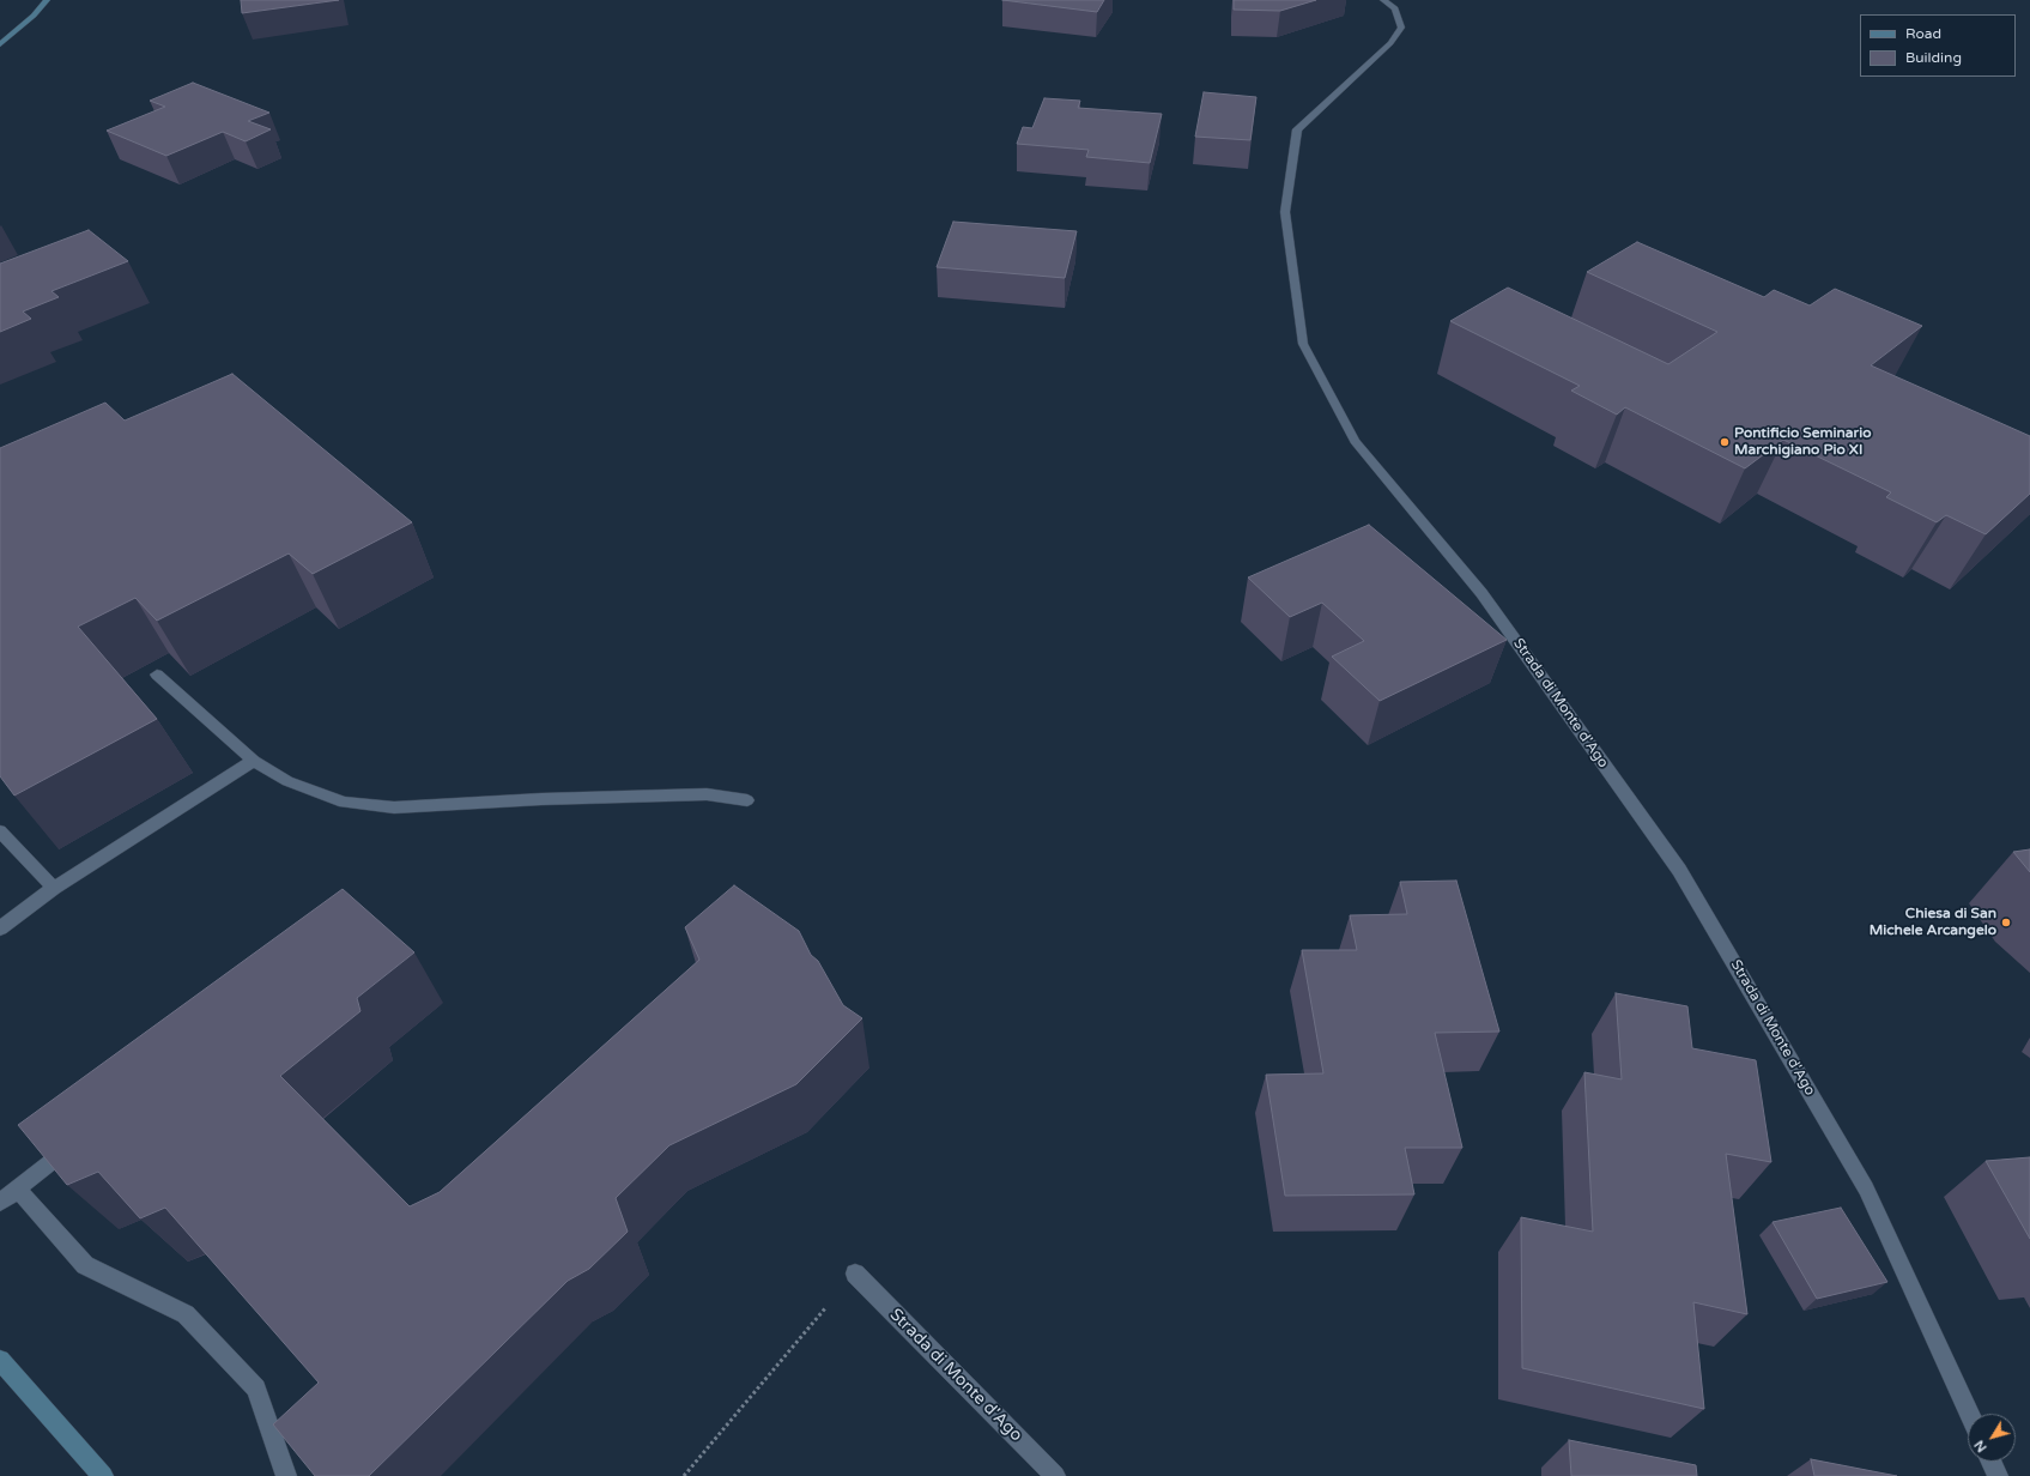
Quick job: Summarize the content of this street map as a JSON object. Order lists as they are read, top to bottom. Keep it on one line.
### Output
{"streets":{"street":["Strada di Monte d'Ago"]},"places":["Pontificio Seminario Marchigiano Pio XI","Chiesa di San Michele Arcangelo"],"legend":["Road","Building"],"north":"bottom left"}
